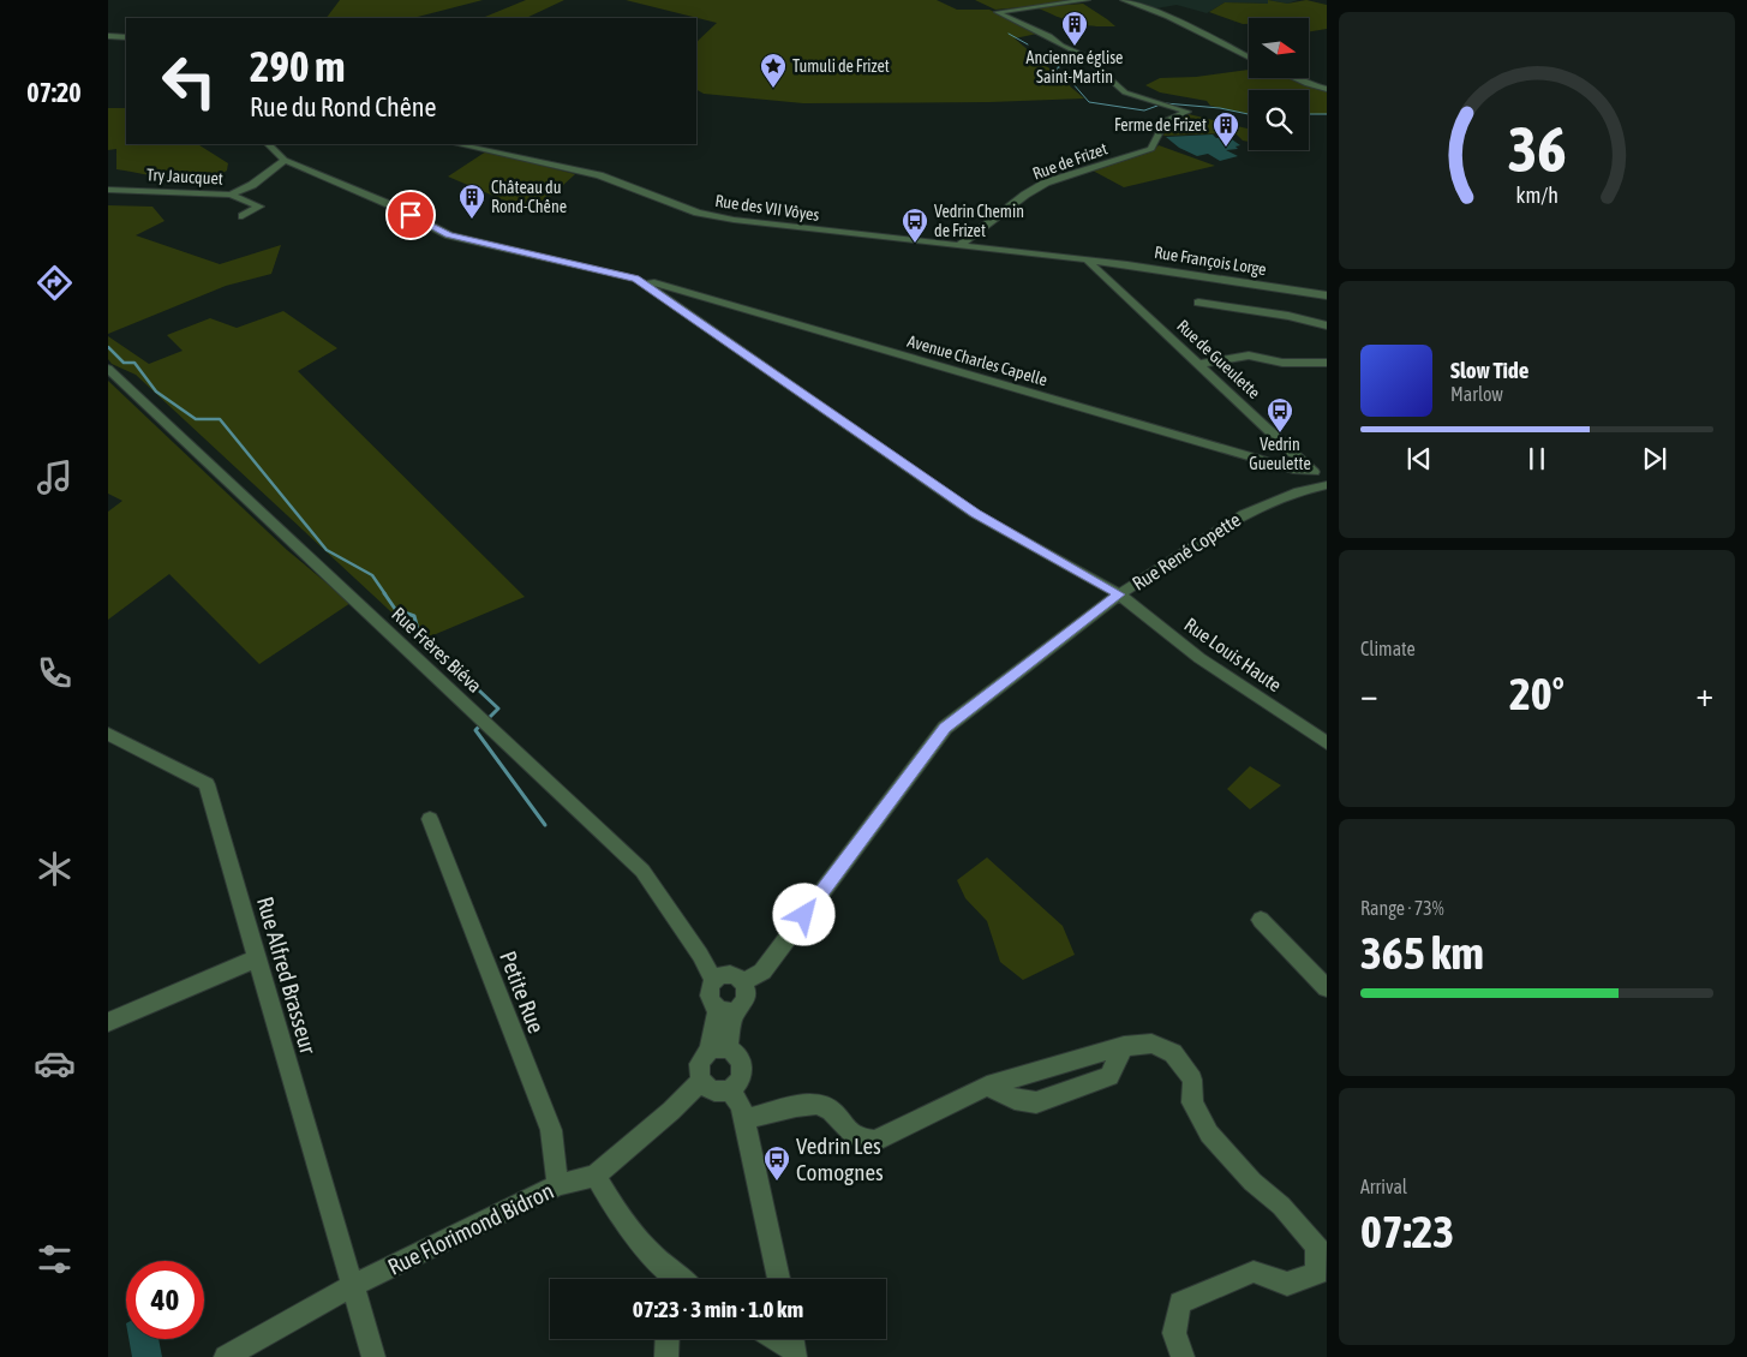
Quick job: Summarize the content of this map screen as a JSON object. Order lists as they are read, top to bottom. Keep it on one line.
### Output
{"streets":{"street":["Rue de Frizet","Try Jaucquet","Rue des VII Vôyes","Rue François Lorge","Rue de Gueulette","Avenue Charles Capelle","Rue René Copette","Rue Frères Biéva","Rue Louis Haute","Rue Alfred Brasseur","Petite Rue","Rue Florimond Bidron"]},"crossings":[["Rue de Frizet","Rue des VII Vôyes"],["Try Jaucquet","Avenue Charles Capelle"],["Rue des VII Vôyes","Rue François Lorge"],["Rue des VII Vôyes","Rue de Gueulette"],["Rue François Lorge","Rue de Gueulette"],["Rue de Gueulette","Avenue Charles Capelle"],["Rue de Gueulette","Rue René Copette"],["Avenue Charles Capelle","Rue Louis Haute"],["Rue René Copette","Rue Frères Biéva"],["Rue René Copette","Rue Louis Haute"],["Rue Alfred Brasseur","Rue Florimond Bidron"],["Petite Rue","Rue Florimond Bidron"]],"places":{"building":["Ancienne église Saint-Martin","Ferme de Frizet","Château du Rond-Chêne"],"place":["Tumuli de Frizet"],"bus stop":["Vedrin Chemin de Frizet","Vedrin Gueulette","Vedrin Les Comognes"]},"north":"right","page":{"tabs":"07:20","turn":["290 m","Rue du Rond Chêne"],"song":["Slow Tide","Marlow"],"tile":["Climate",["Range · 73%","365 km"],["Arrival","07:23"]],"heat":["−","20°","+"],"limit":"40","trip":"07:23 · 3 min · 1.0 km","gauge":["36","km/h"]}}
